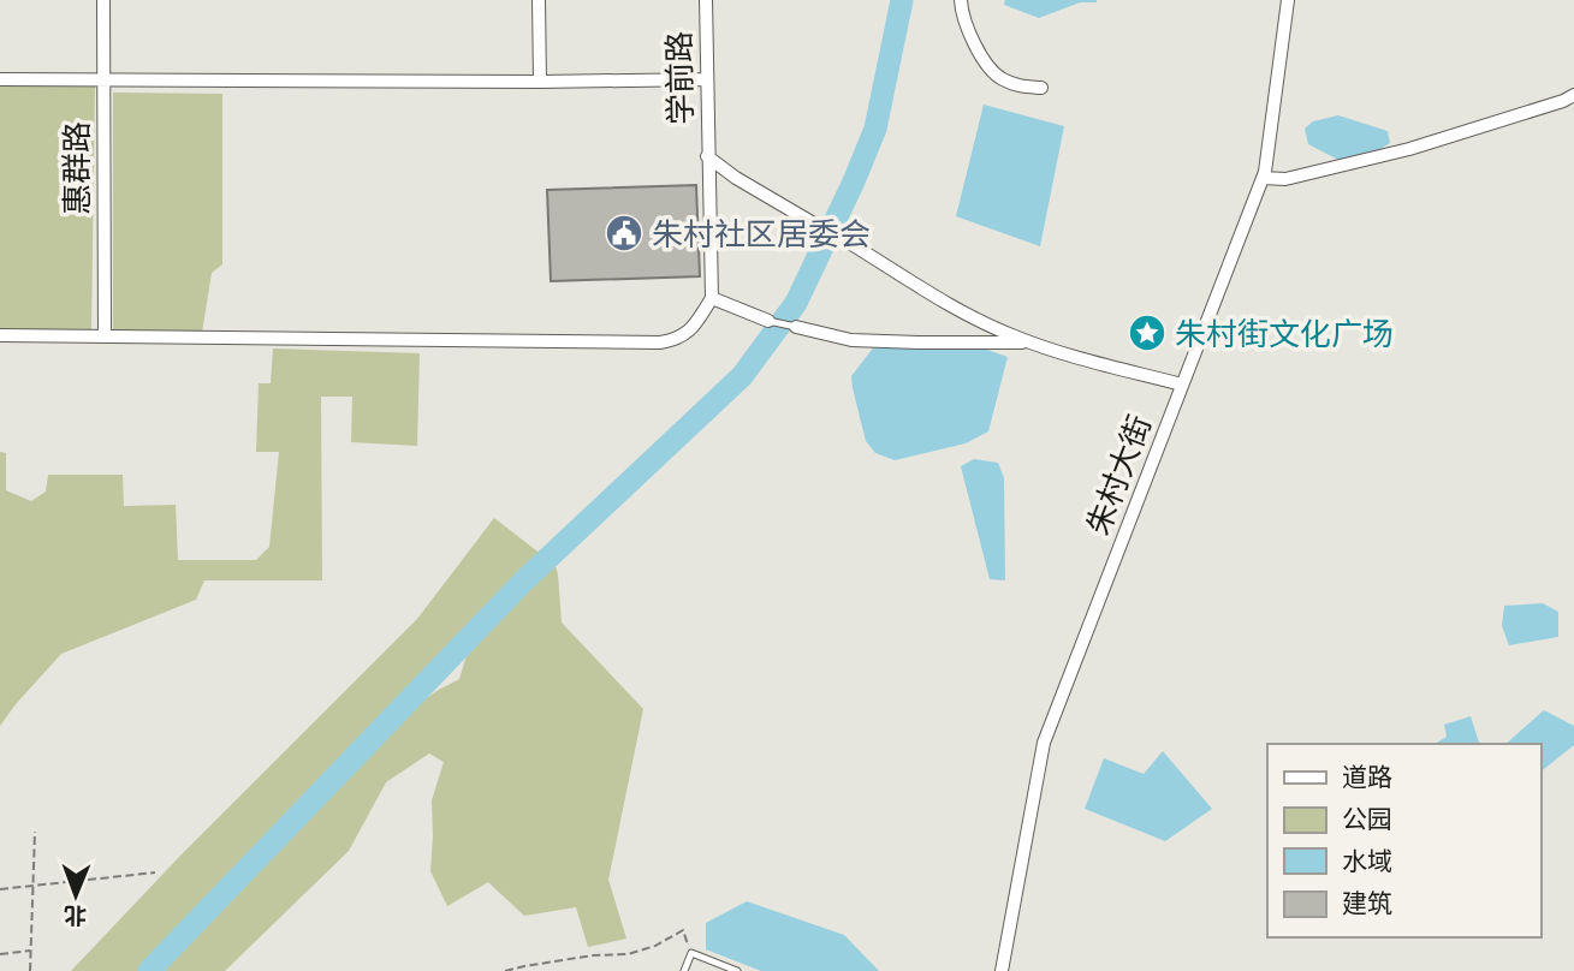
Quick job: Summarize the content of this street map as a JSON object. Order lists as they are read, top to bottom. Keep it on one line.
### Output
{"streets":{"street":["学前路","惠群路","朱村大街"]},"places":{"public building":["朱村社区居委会"],"place":["朱村街文化广场"]},"legend":["道路","公园","水域","建筑"],"north":"bottom"}
